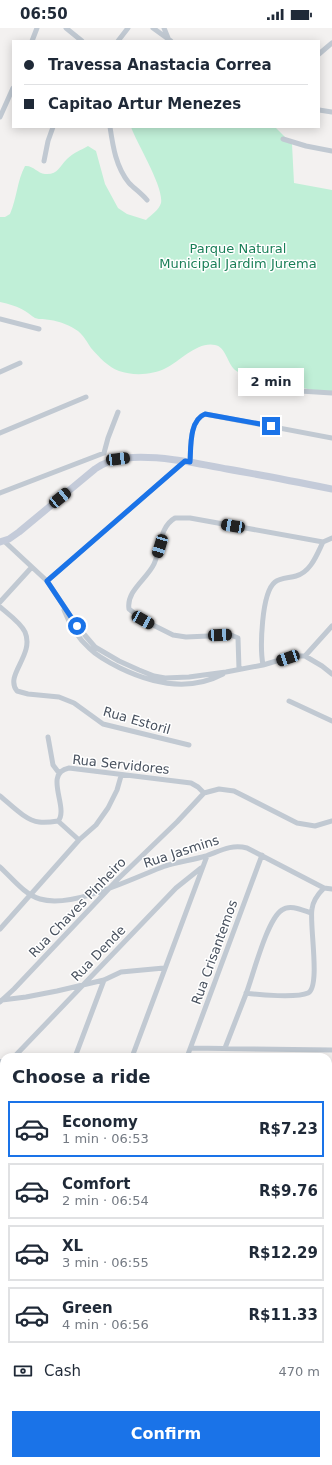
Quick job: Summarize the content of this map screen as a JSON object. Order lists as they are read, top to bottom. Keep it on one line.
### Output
{"streets":{"street":["Rua Estoril","Rua Servidores","Rua Jasmins","Rua Chaves Pinheiro","Rua Crisantemos","Rua Dende"]},"crossings":[["Rua Servidores","Rua Chaves Pinheiro"],["Rua Jasmins","Rua Chaves Pinheiro"],["Rua Jasmins","Rua Crisantemos"]],"parks":["Parque Natural Municipal Jardim Jurema"],"page":{"status":"06:50","banner":["Travessa Anastacia Correa","Capitao Artur Menezes"],"bubble":"2 min","heading":"Choose a ride","list":[{"name":"Economy","note":"1 min · 06:53","value":"R$7.23"},{"name":"Comfort","note":"2 min · 06:54","value":"R$9.76"},{"name":"XL","note":"3 min · 06:55","value":"R$12.29"},{"name":"Green","note":"4 min · 06:56","value":"R$11.33"}],"pay":["Cash","470 m"],"buttons":"Confirm"}}
